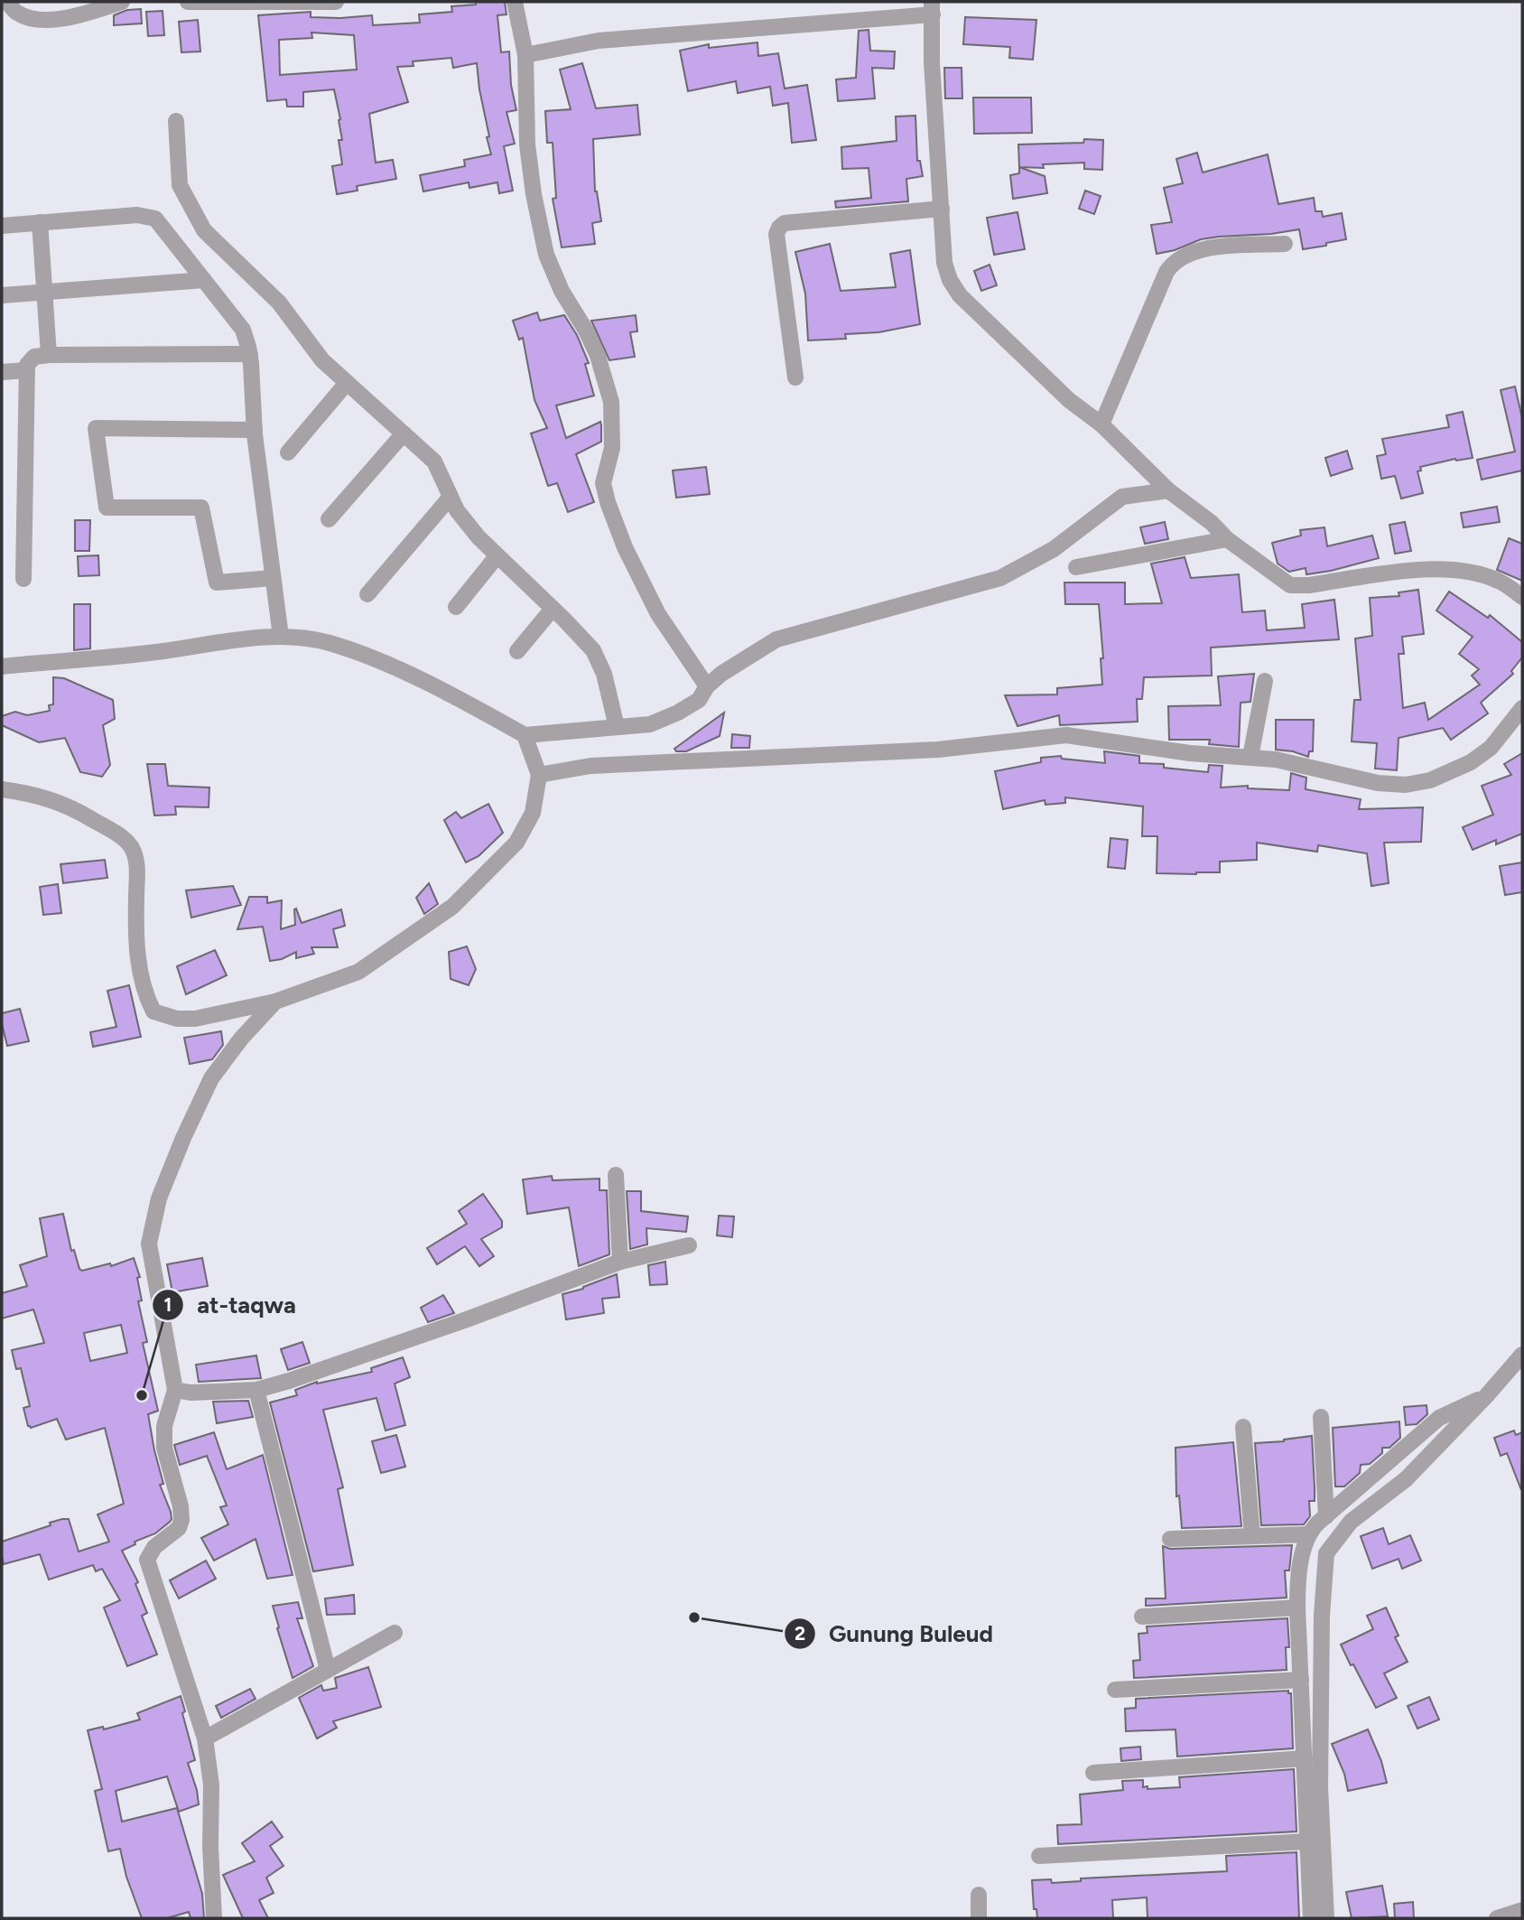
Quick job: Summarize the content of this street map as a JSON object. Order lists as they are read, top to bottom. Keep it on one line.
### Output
{"places":["at-taqwa","Gunung Buleud"]}
